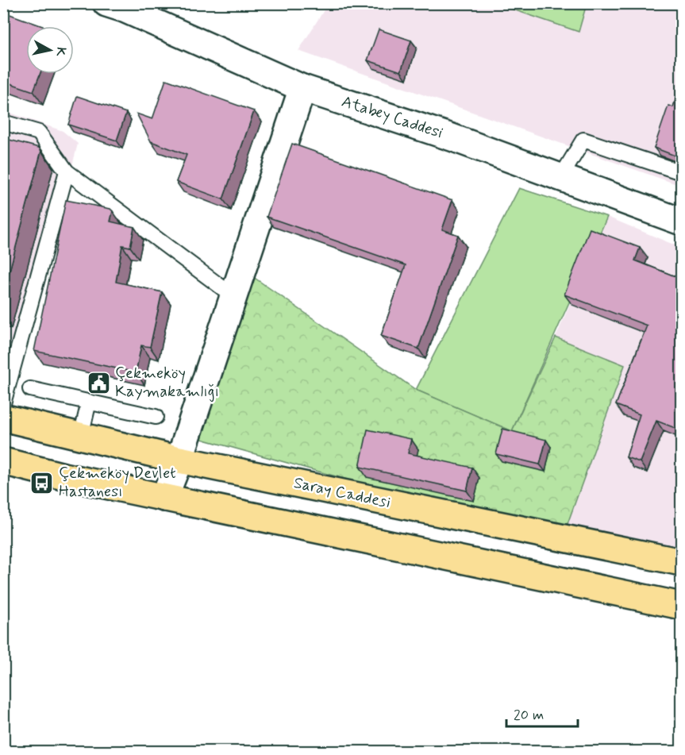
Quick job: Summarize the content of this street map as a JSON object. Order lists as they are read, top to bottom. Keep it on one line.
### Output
{"streets":{"main road":["Atabey Caddesi","Saray Caddesi"]},"places":{"public building":["Çekmeköy Kaymakamlığı"],"bus stop":["Çekmeköy Devlet Hastanesı"]},"scale_bar":"20 m","north":"right"}
